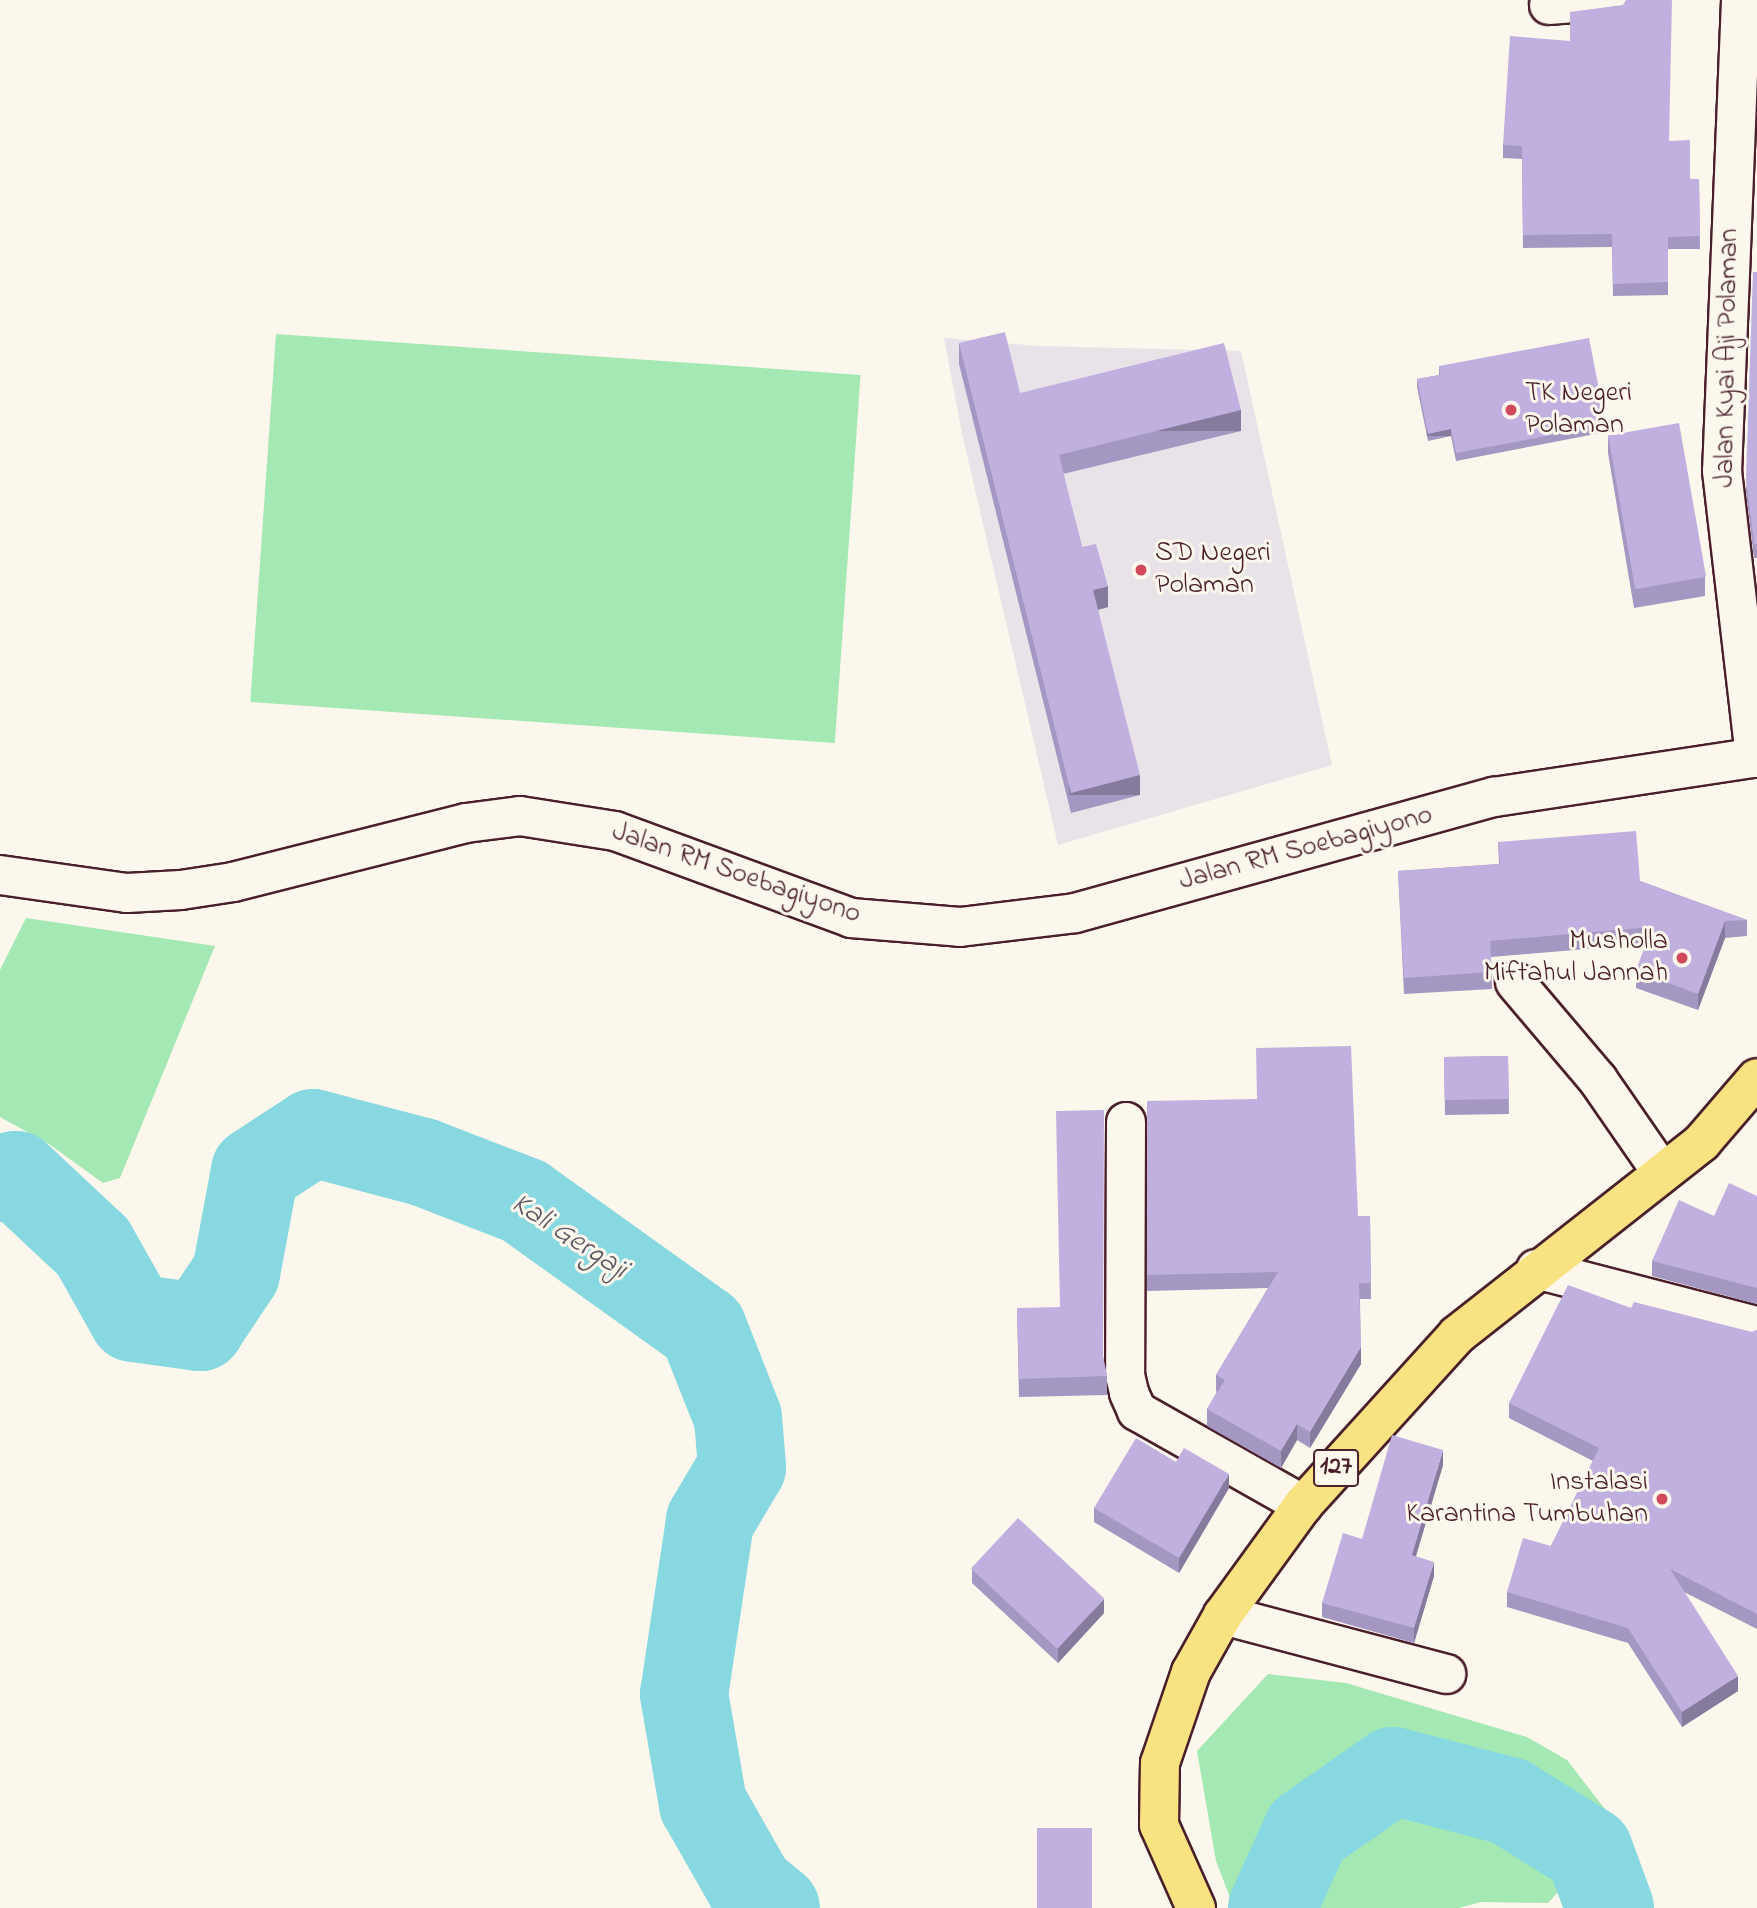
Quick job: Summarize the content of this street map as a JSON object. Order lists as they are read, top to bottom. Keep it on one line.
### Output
{"streets":{"main road":["127"],"street":["Jalan Kyai Aji Polaman","Jalan RM Soebagiyono"]},"crossings":[["Jalan Kyai Aji Polaman","Jalan RM Soebagiyono"]],"water":["Kali Gergaji"],"places":["TK Negeri Polaman","SD Negeri Polaman","Musholla Miftahul Jannah","Instalasi Karantina Tumbuhan"]}
